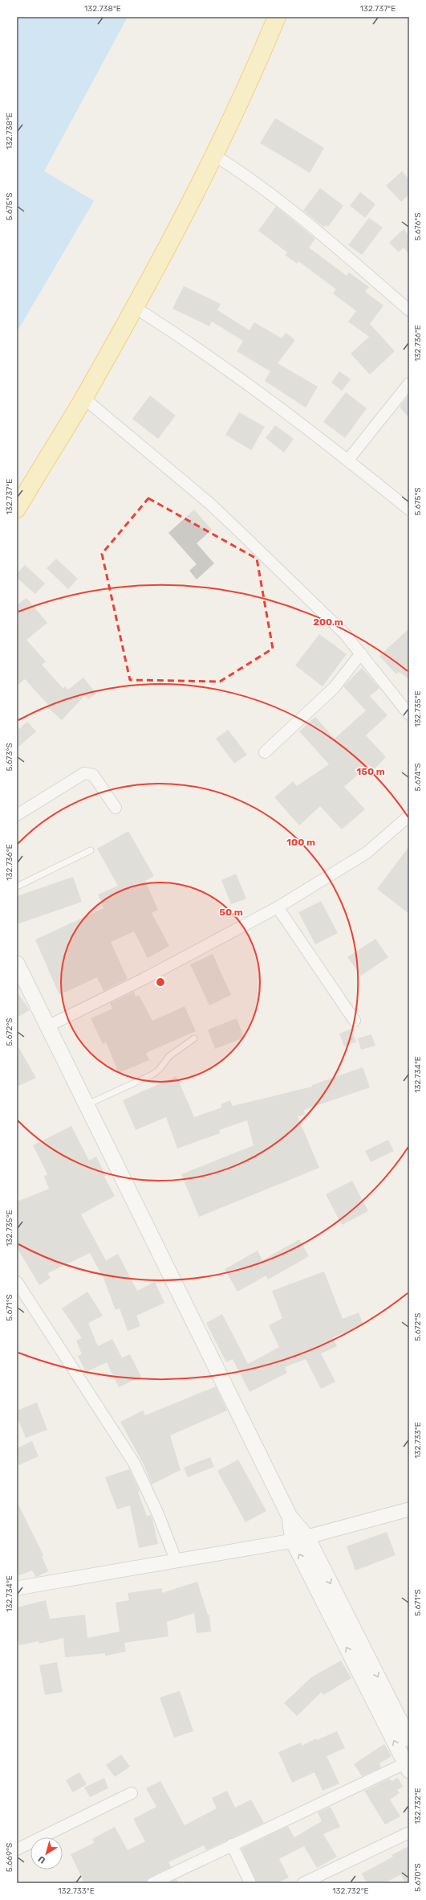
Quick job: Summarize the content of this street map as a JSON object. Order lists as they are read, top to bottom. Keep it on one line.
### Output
{"north":"bottom left","coordinates":["132.738°E","132.737°E","5.675°S","5.676°S","132.736°E","132.735°E","5.673°S","5.674°S","5.672°S","132.734°E","5.671°S","132.733°E","132.732°E","5.669°S","5.670°S"],"rings":["200 m","150 m","100 m","50 m"]}
